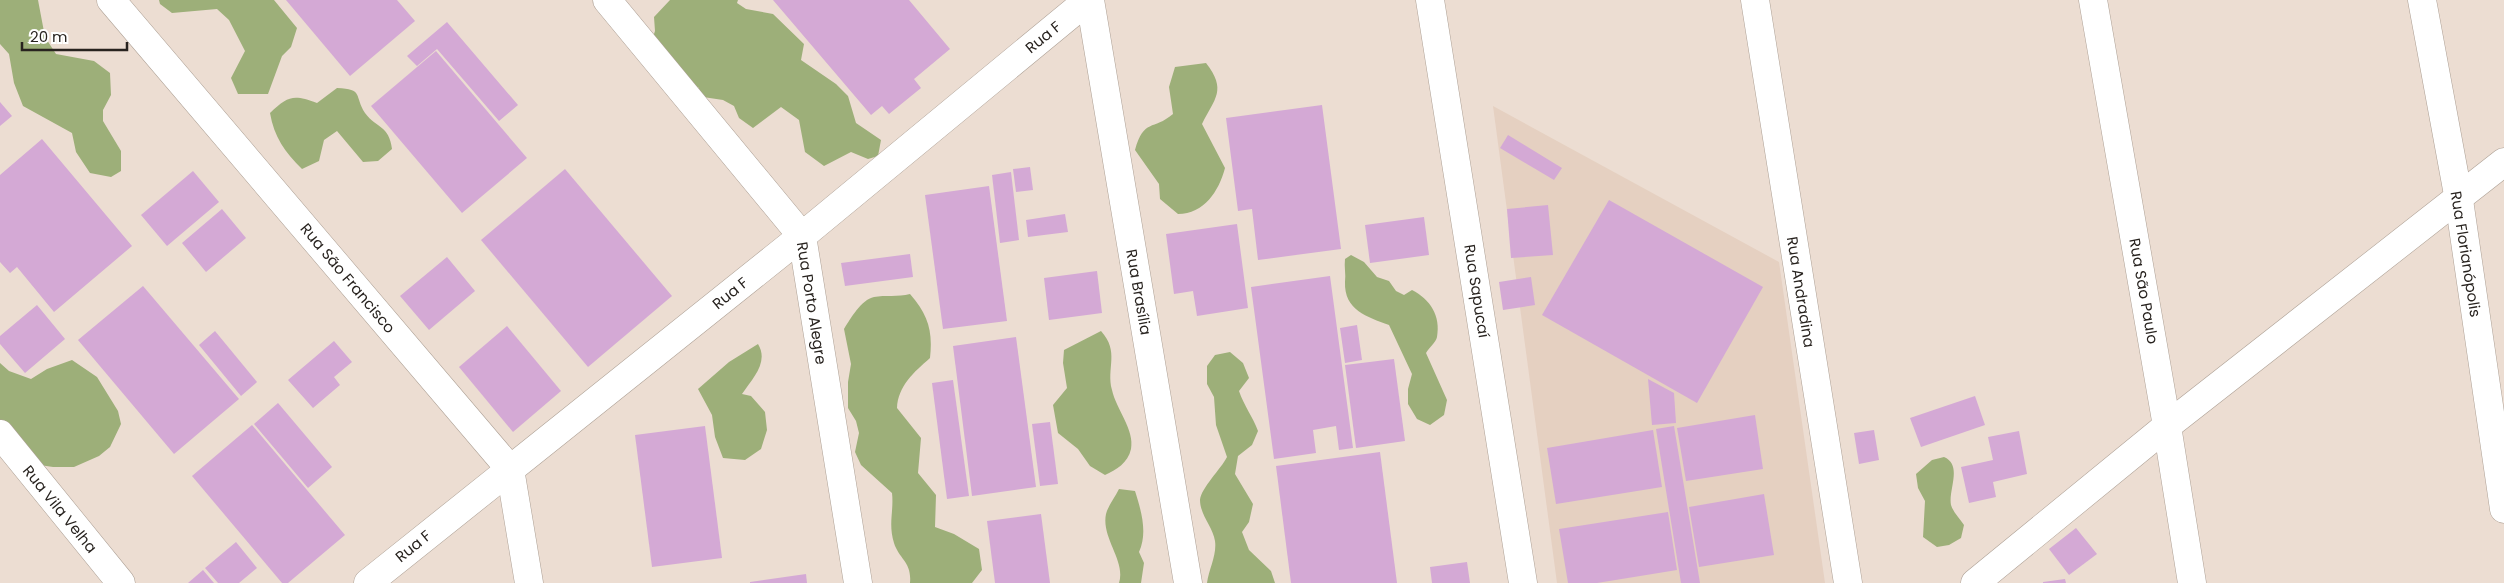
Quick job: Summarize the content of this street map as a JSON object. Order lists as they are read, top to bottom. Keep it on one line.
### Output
{"streets":{"street":["Rua F","Rua Florianópolis","Rua São Francisco","Rua Sapucaí","Rua São Paulo","Rua Brasília","Rua Andradina","Rua Porto Alegre","Rua Vila Velha"]},"crossings":[["Rua F","Rua São Francisco"],["Rua F","Rua Brasília"],["Rua F","Rua Porto Alegre"]],"scale_bar":"20 m"}
